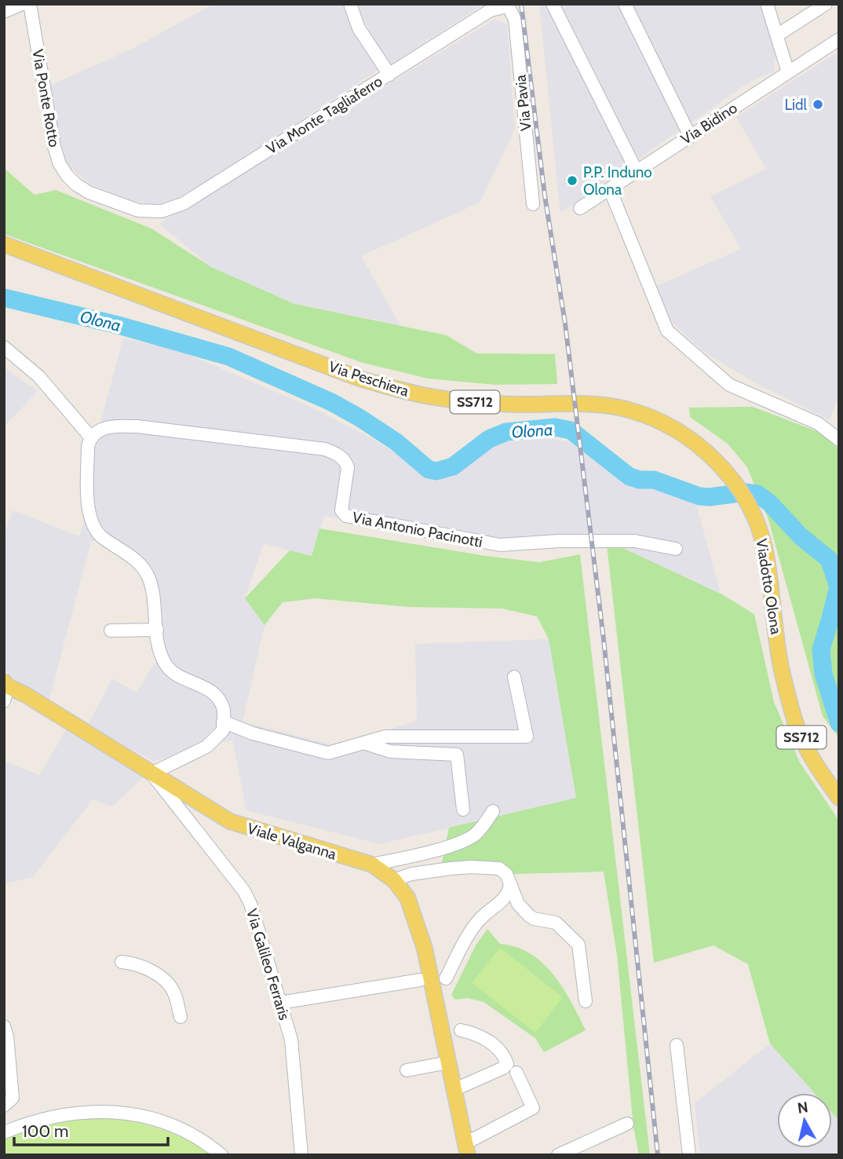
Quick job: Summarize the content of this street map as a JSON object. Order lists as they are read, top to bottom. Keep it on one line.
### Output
{"streets":{"main road":["Via Peschiera","SS712","Viadotto Olona","Viale Valganna"],"street":["Via Ponte Rotto","Via Pavia","Via Monte Tagliaferro","Via Bidino","Via Antonio Pacinotti","Via Galileo Ferraris"]},"crossings":[["Via Ponte Rotto","Via Monte Tagliaferro"],["Via Pavia","Via Monte Tagliaferro"],["Via Peschiera","Viadotto Olona"],["Viale Valganna","Via Galileo Ferraris"]],"water":["Olona"],"places":["Lidl","P.P. Induno Olona"],"scale_bar":"100 m","north":"top"}
